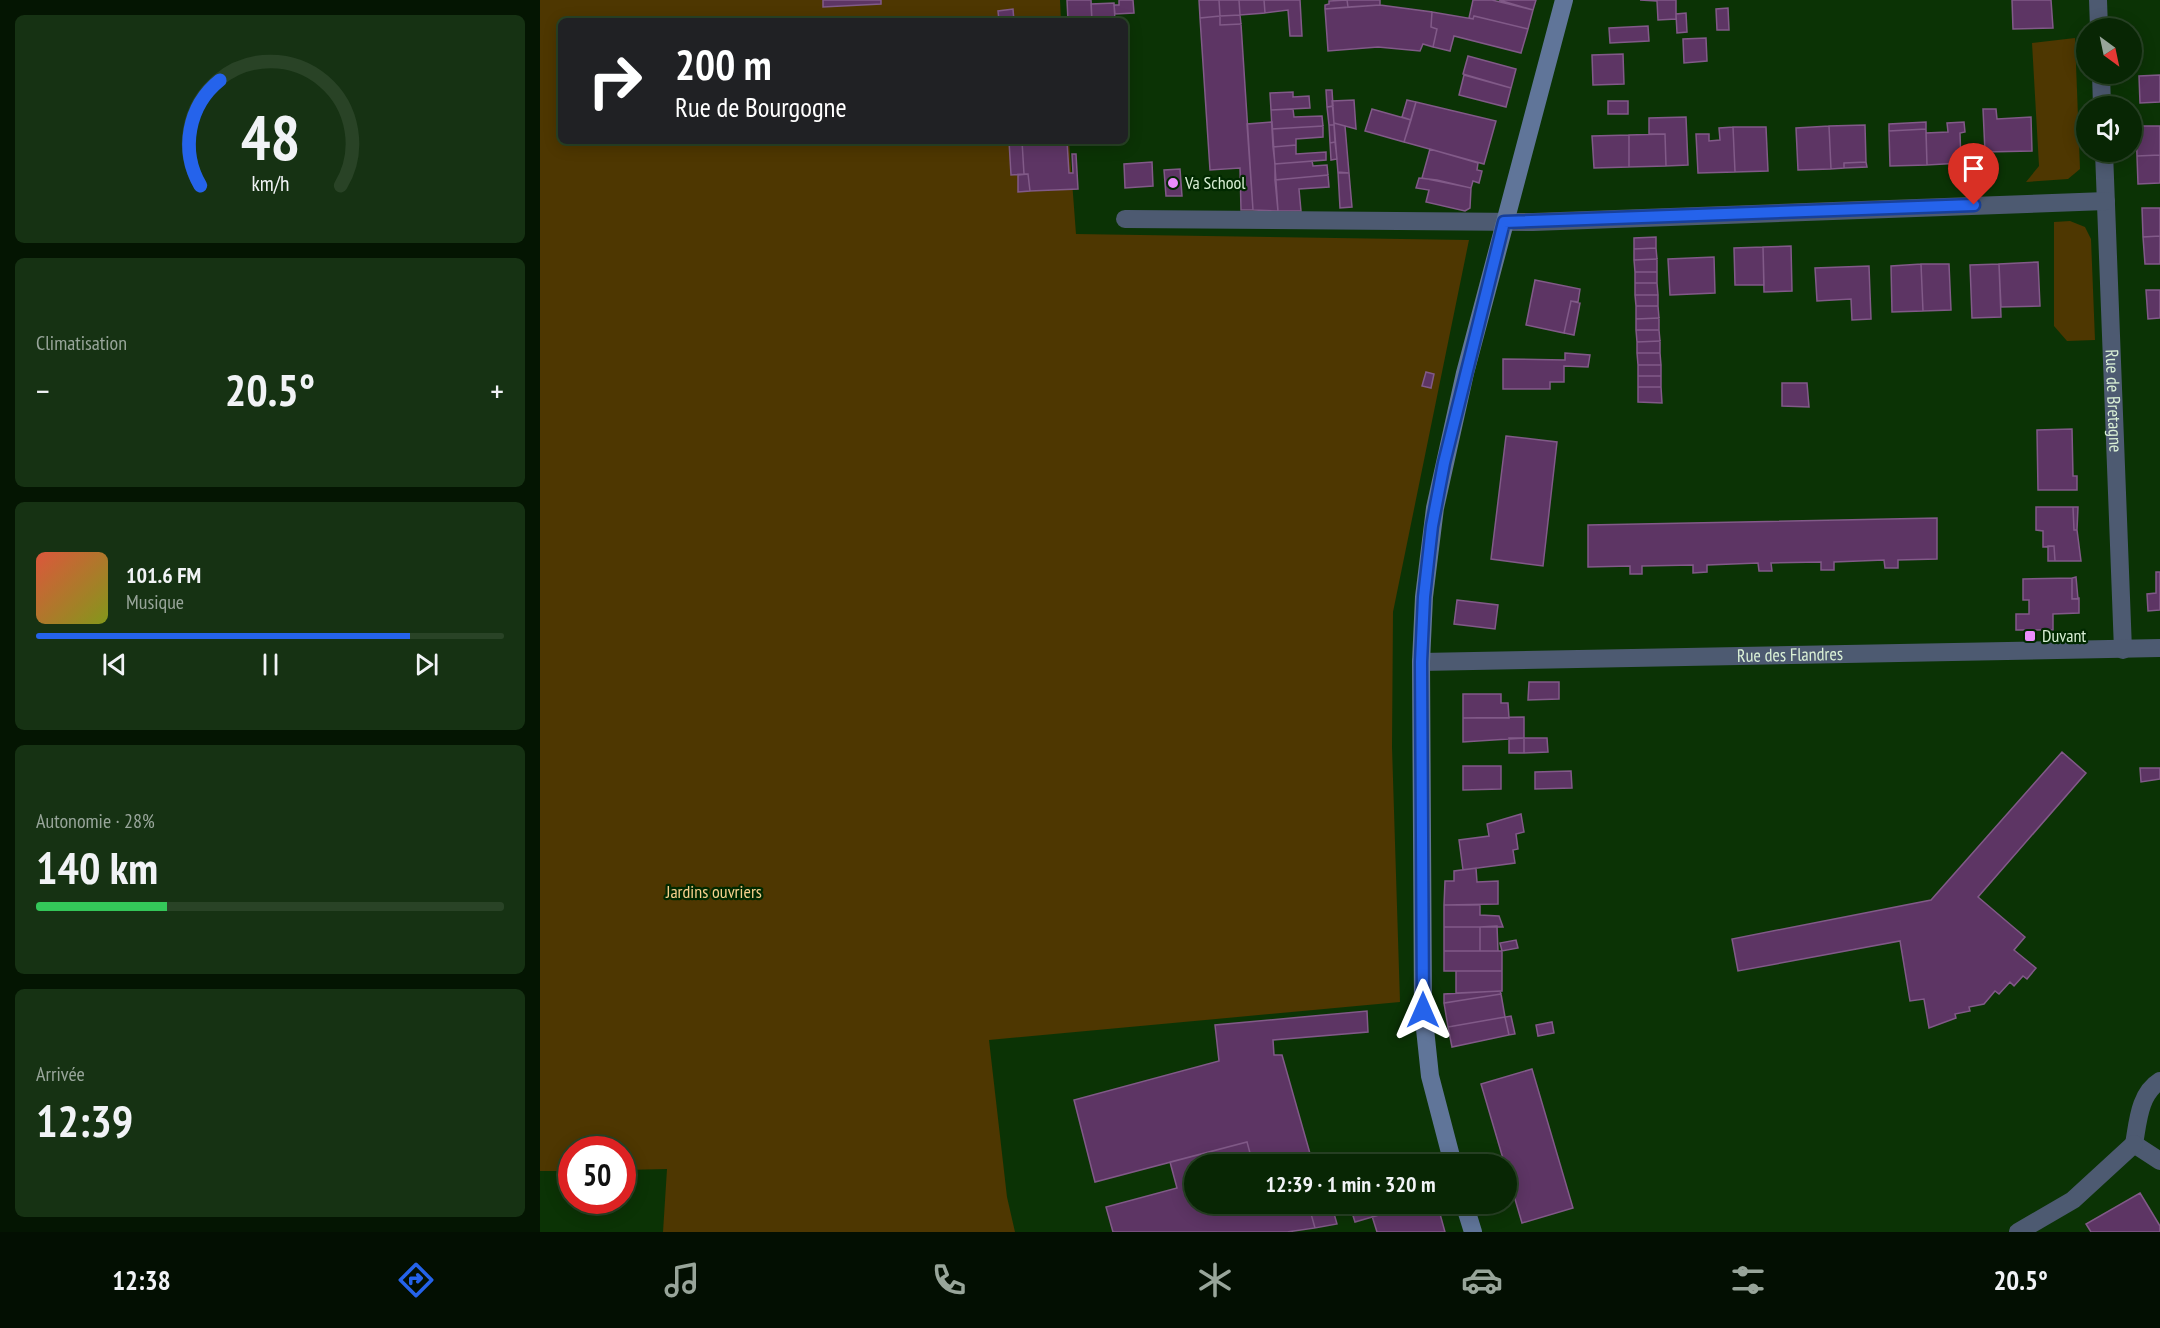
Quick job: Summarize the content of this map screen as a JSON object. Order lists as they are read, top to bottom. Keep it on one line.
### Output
{"streets":{"street":["Rue de Bretagne","Rue des Flandres"]},"crossings":[["Rue de Bretagne","Rue des Flandres"]],"parks":["Jardins ouvriers"],"places":{"other":["Va School"],"transit":["Duvant"]},"north":"bottom right","page":{"turn":["200 m","Rue de Bourgogne"],"tile":["Climatisation",["Autonomie · 28%","140 km"],["Arrivée","12:39"]],"heat":["−","20.5°","+"],"song":["101.6 FM","Musique"],"limit":"50","trip":"12:39 · 1 min · 320 m","tabs":["12:38","20.5°"],"gauge":["48","km/h"]}}
